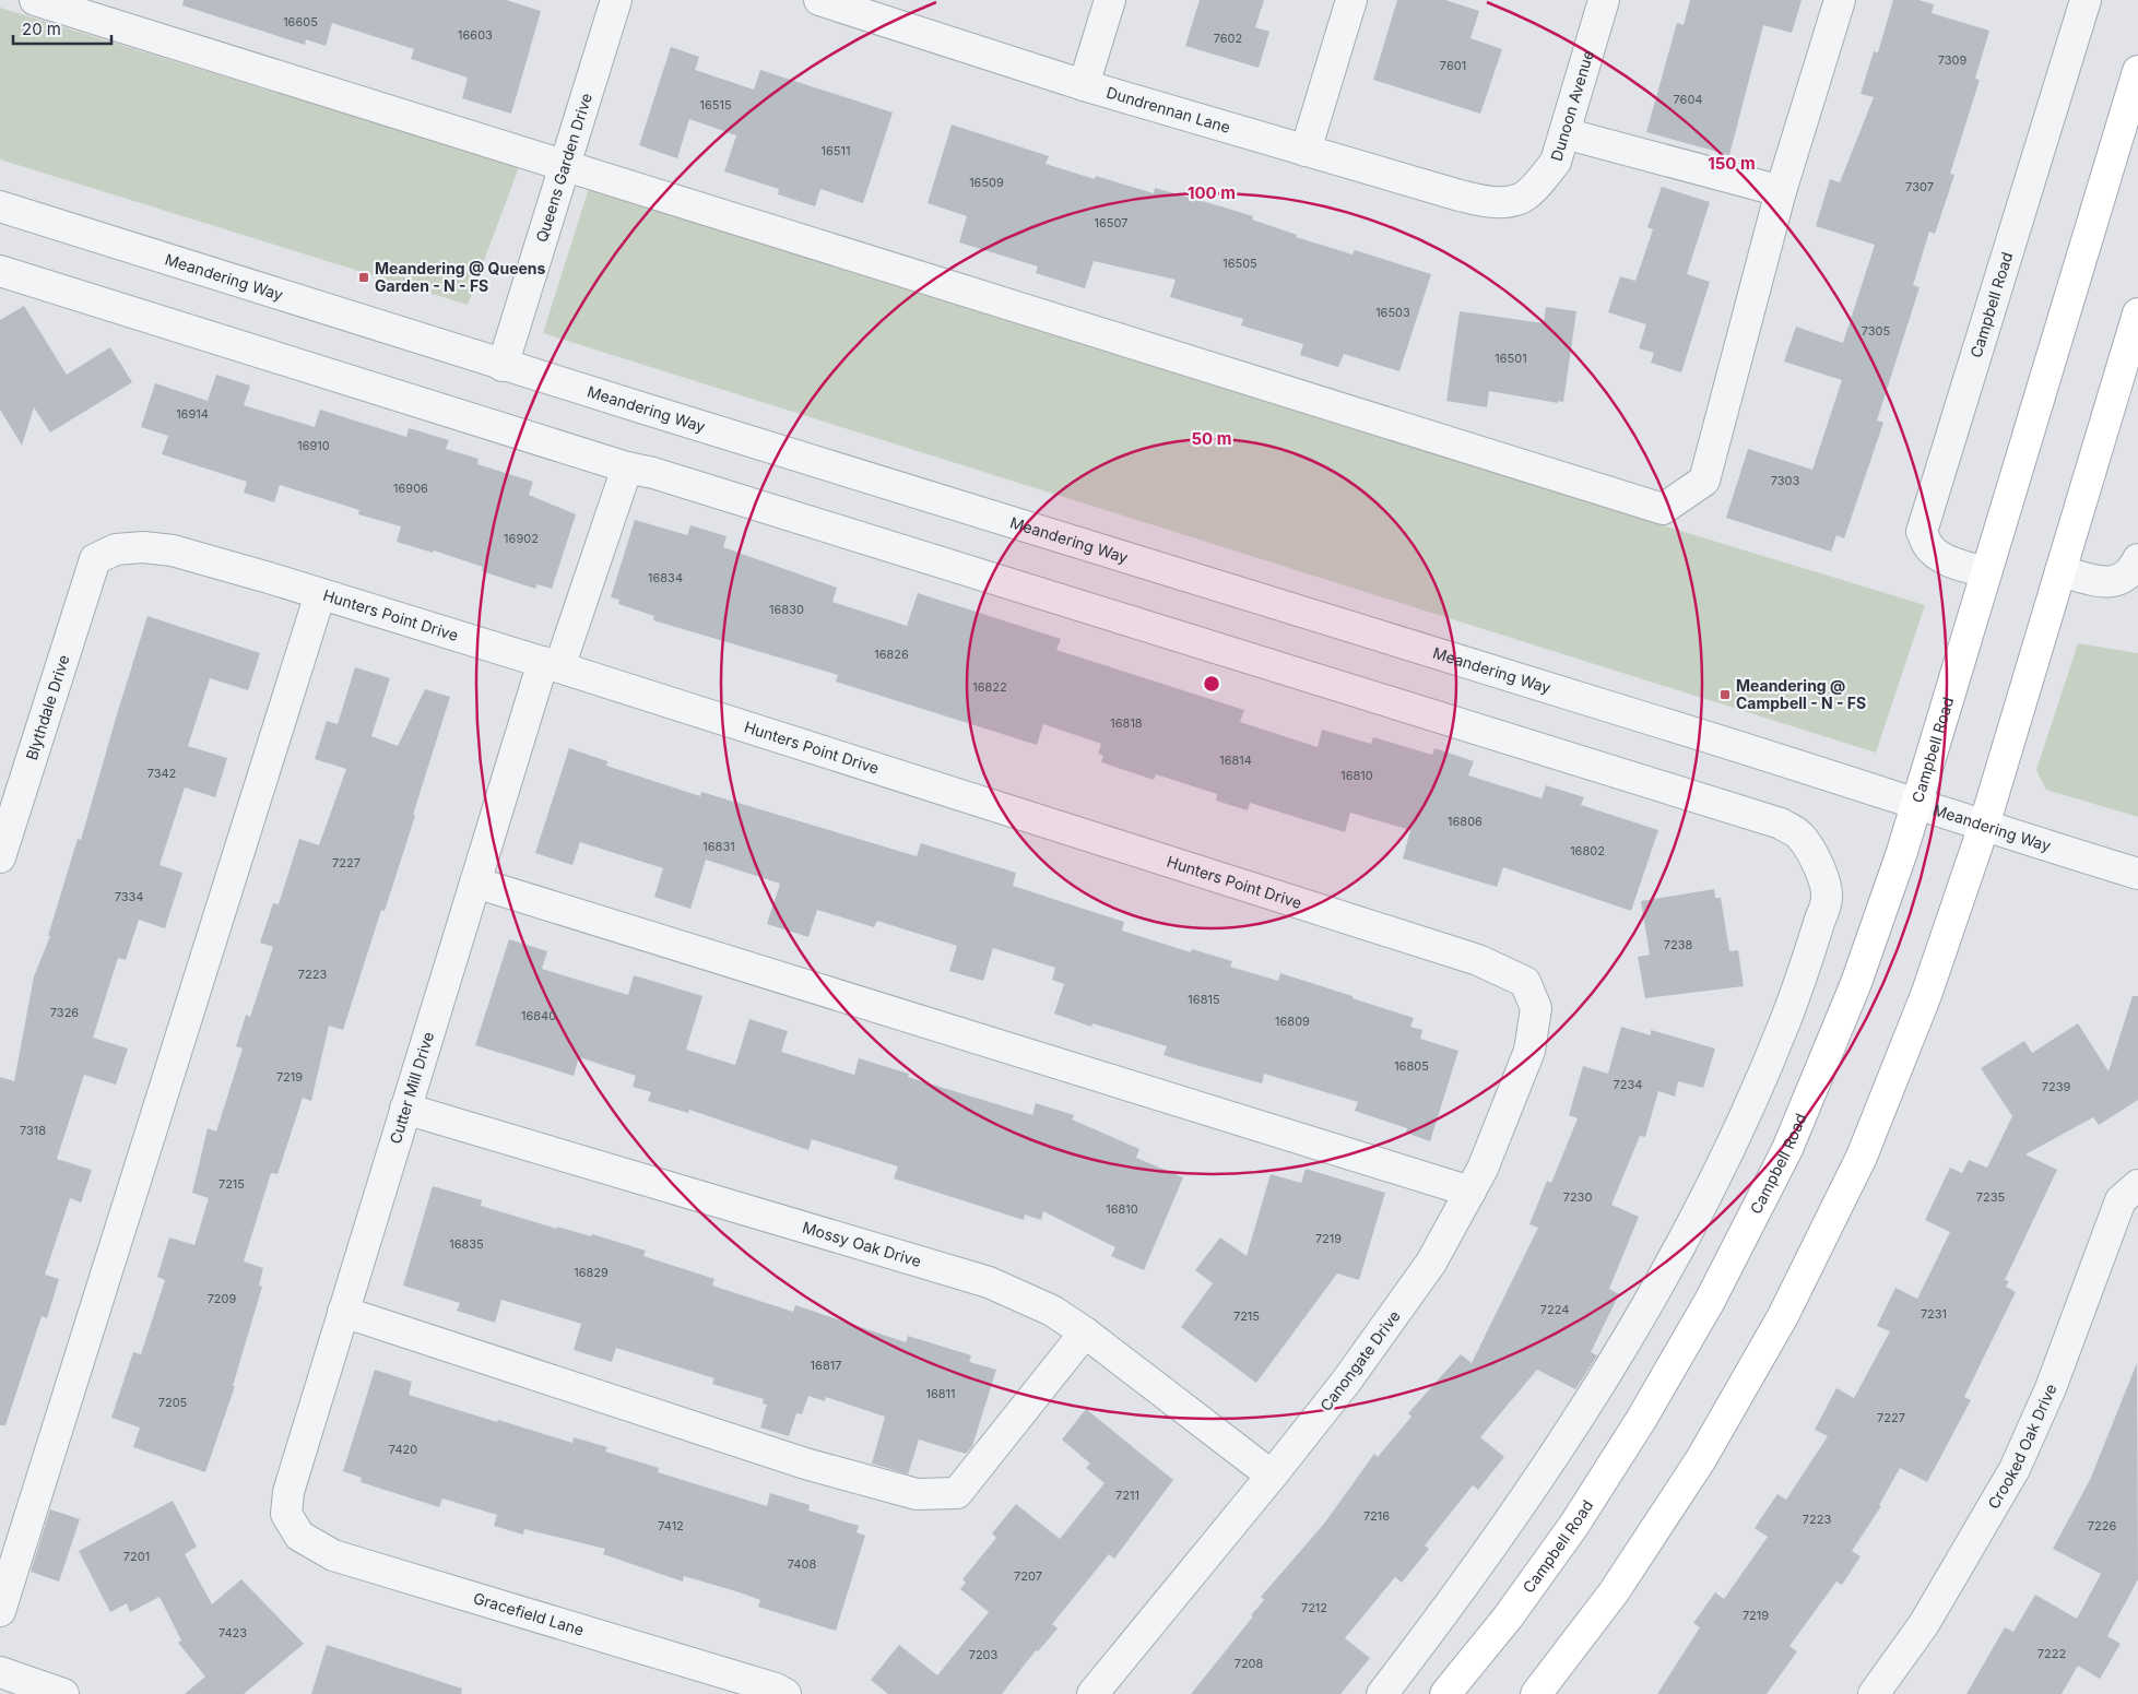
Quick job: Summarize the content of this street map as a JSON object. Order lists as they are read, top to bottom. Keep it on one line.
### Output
{"streets":{"main road":["Campbell Road"],"street":["Dunoon Avenue","Dundrennan Lane","Queens Garden Drive","Meandering Way","Hunters Point Drive","Blythdale Drive","Cutter Mill Drive","Mossy Oak Drive","Canongate Drive","Crooked Oak Drive","Gracefield Lane"]},"crossings":[["Dunoon Avenue","Dundrennan Lane"],["Queens Garden Drive","Meandering Way"],["Meandering Way","Campbell Road"],["Hunters Point Drive","Blythdale Drive"],["Hunters Point Drive","Cutter Mill Drive"],["Hunters Point Drive","Canongate Drive"],["Cutter Mill Drive","Mossy Oak Drive"],["Cutter Mill Drive","Gracefield Lane"],["Mossy Oak Drive","Canongate Drive"]],"places":{"transit":["Meandering @ Queens Garden - N - FS","Meandering @ Campbell - N - FS"]},"house_numbers":["16605","16603","7602","7309","7601","7604","16515","16511","16509","7307","16507","16505","16503","7305","16501","16914","16910","7303","16906","16902","16834","16830","16826","16822","16818","16814","7342","16810","16806","16831","16802","7227","7334","7238","7223","16815","7326","16840","16809","16805","7219","7234","7239","7318","7215","7230","7235","16810","7219","16835","16829","7209","7224","7231","7215","16817","16811","7205","7227","7420","7211","7216","7223","7412","7226","7201","7408","7207","7212","7219","7423","7222","7203","7208"],"scale_bar":"20 m","rings":["150 m","100 m","50 m"]}
